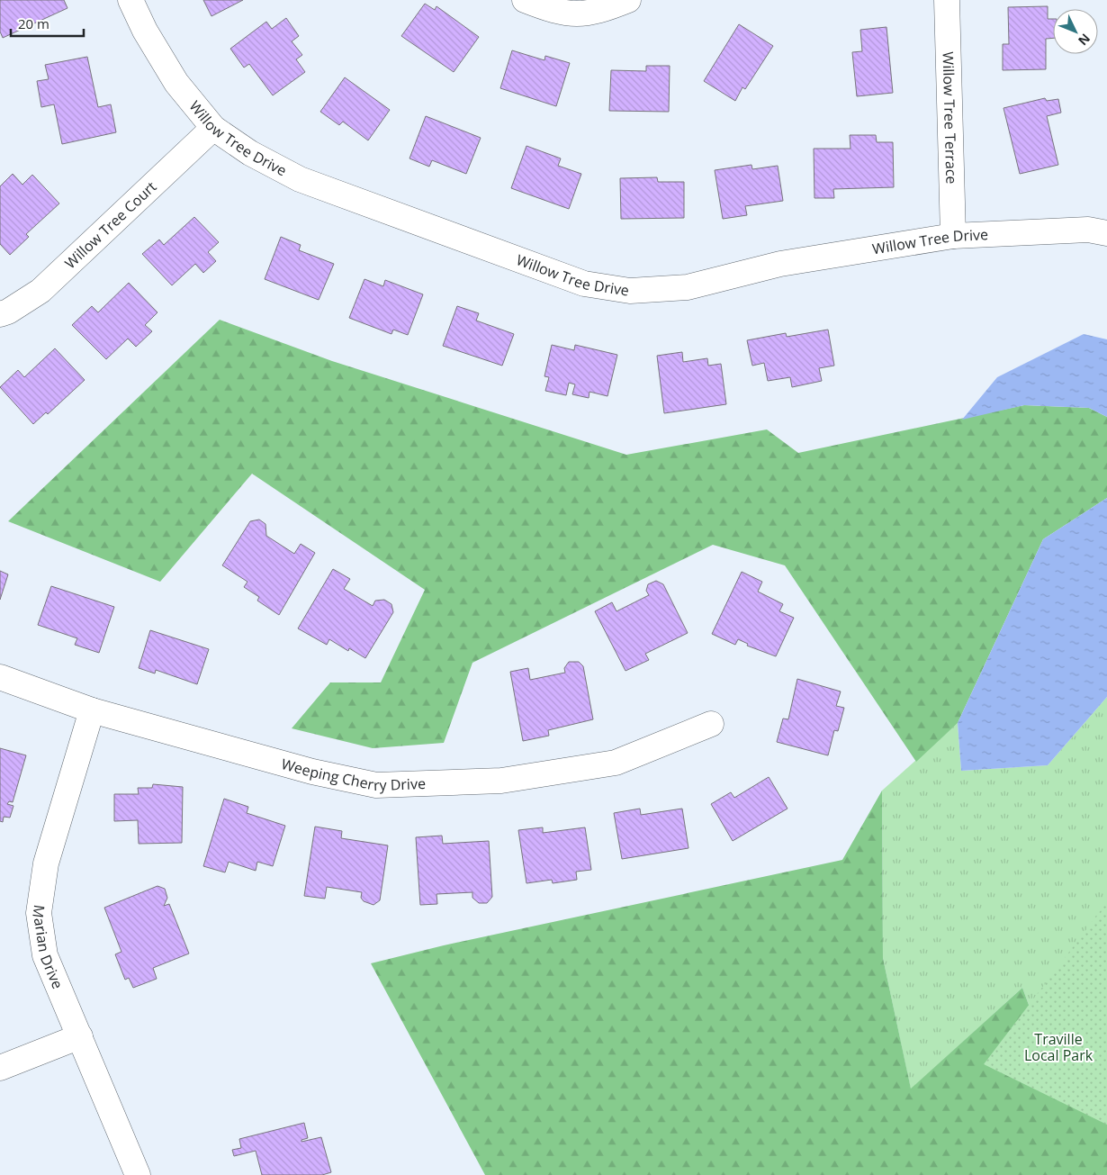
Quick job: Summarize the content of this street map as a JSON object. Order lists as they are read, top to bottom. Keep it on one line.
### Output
{"streets":{"street":["Willow Tree Terrace","Willow Tree Drive","Willow Tree Court","Weeping Cherry Drive","Marian Drive"]},"crossings":[["Willow Tree Terrace","Willow Tree Drive"],["Willow Tree Drive","Willow Tree Court"],["Weeping Cherry Drive","Marian Drive"]],"parks":["Traville Local Park"],"scale_bar":"20 m","north":"bottom right"}
